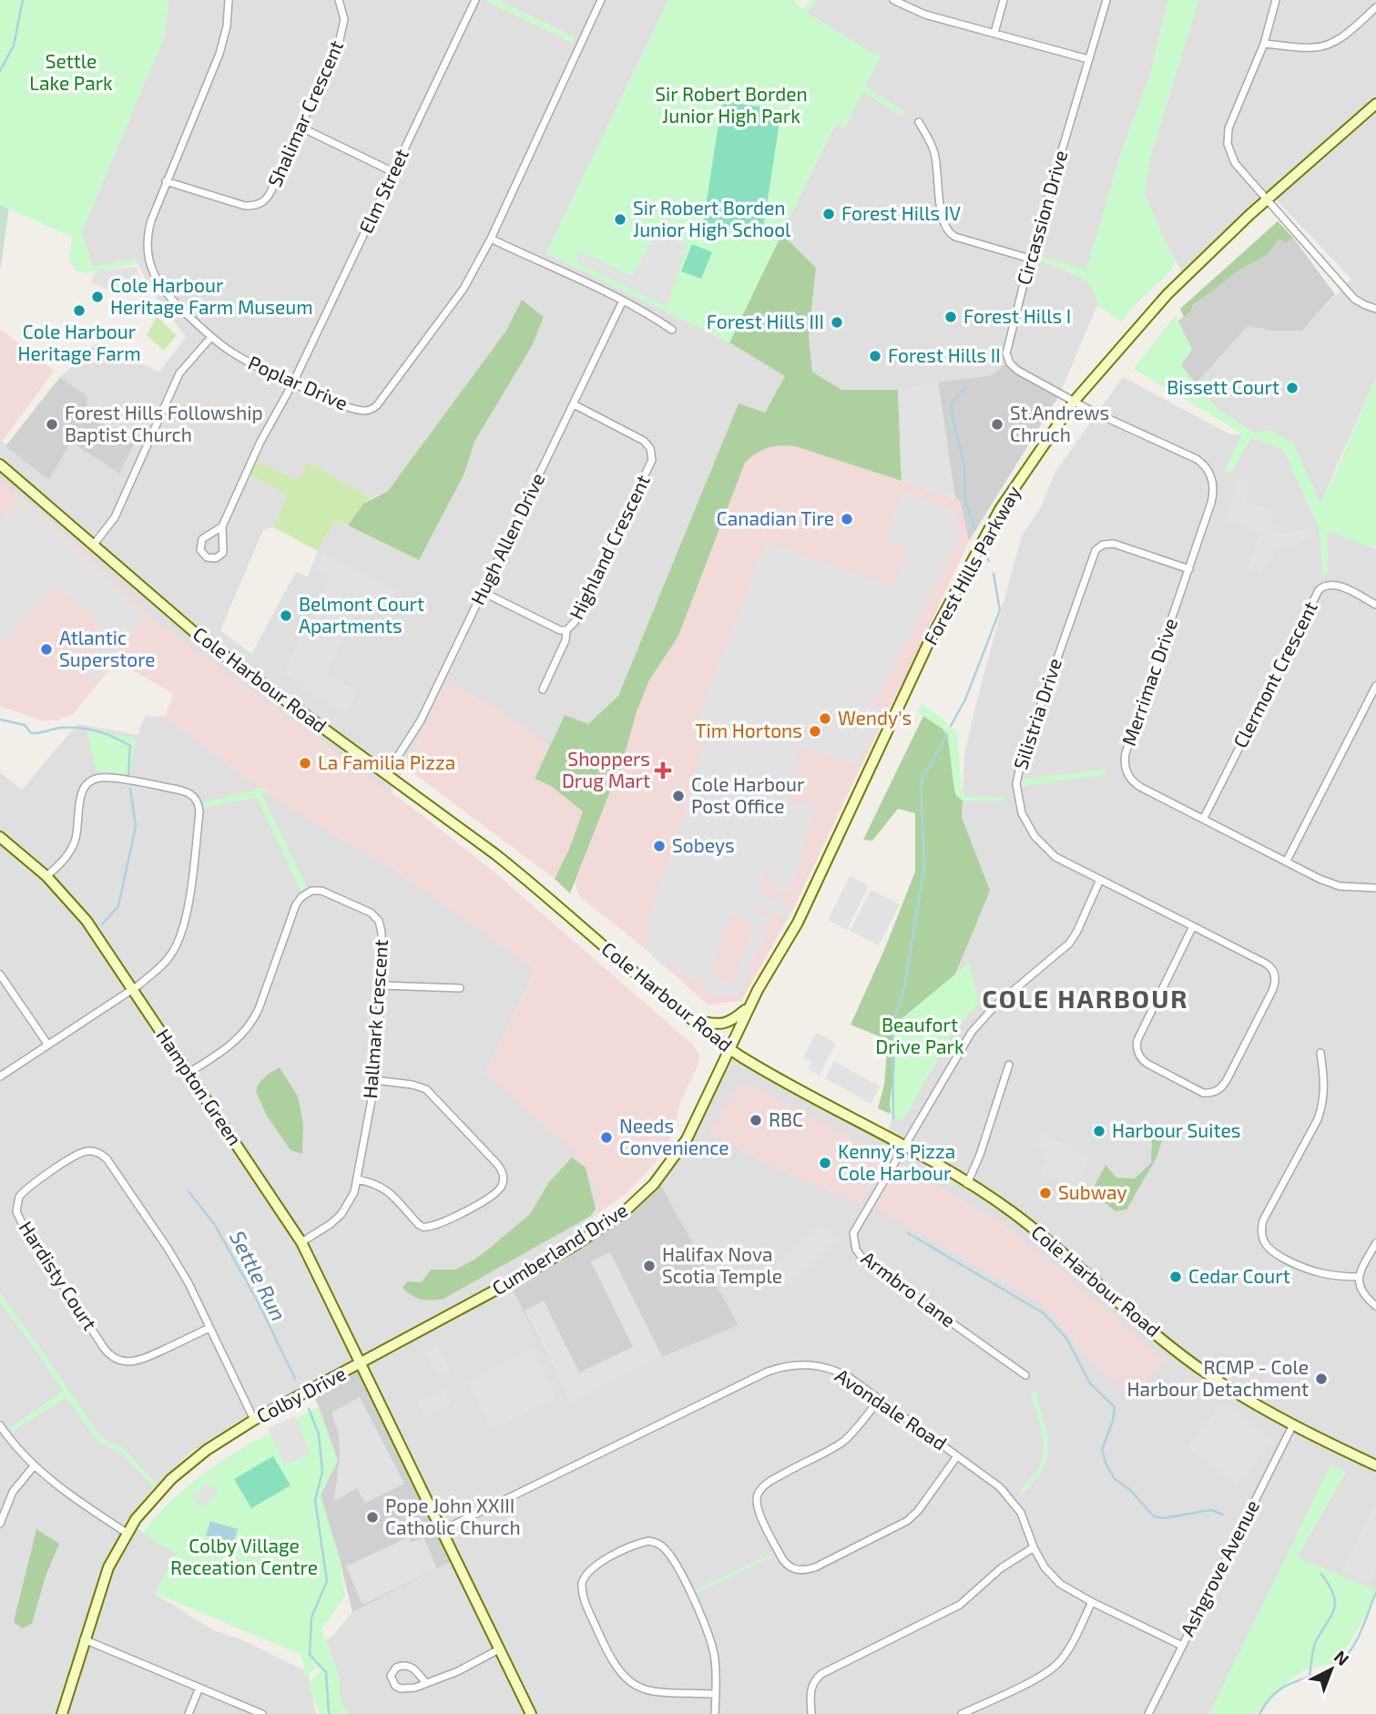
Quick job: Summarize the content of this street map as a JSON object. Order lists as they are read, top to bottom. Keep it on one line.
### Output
{"streets":{"main road":["Forest Hills Parkway","Cole Harbour Road","Hampton Green","Cumberland Drive","Colby Drive"],"street":["Shalimar Crescent","Elm Street","Circassion Drive","Poplar Drive","Hugh Allen Drive","Highland Crescent","Clermont Crescent","Merrimac Drive","Silistria Drive","Hallmark Crescent","Hardisty Court","Armbro Lane","Avondale Road","Ashgrove Avenue"]},"crossings":[["Shalimar Crescent","Poplar Drive"],["Elm Street","Poplar Drive"],["Circassion Drive","Forest Hills Parkway"],["Circassion Drive","Merrimac Drive"],["Hugh Allen Drive","Highland Crescent"],["Hugh Allen Drive","Cole Harbour Road"],["Forest Hills Parkway","Cole Harbour Road"],["Forest Hills Parkway","Merrimac Drive"],["Forest Hills Parkway","Cumberland Drive"],["Clermont Crescent","Merrimac Drive"],["Cole Harbour Road","Cumberland Drive"],["Cole Harbour Road","Armbro Lane"],["Cole Harbour Road","Ashgrove Avenue"],["Merrimac Drive","Silistria Drive"],["Hallmark Crescent","Hampton Green"],["Hampton Green","Cumberland Drive"],["Hampton Green","Colby Drive"],["Cumberland Drive","Colby Drive"],["Hardisty Court","Colby Drive"],["Colby Drive","Avondale Road"],["Avondale Road","Ashgrove Avenue"]],"districts":["COLE HARBOUR"],"water":["Settle Run"],"parks":["Settle Lake Park","Sir Robert Borden Junior High Park","Beaufort Drive Park","Colby Village Receation Centre"],"places":{"other":["Forest Hills IV","Sir Robert Borden Junior High School","Cole Harbour Heritage Farm Museum","Cole Harbour Heritage Farm","Forest Hills I","Forest Hills III","Forest Hills II","Bissett Court","Forest Hills Followship Baptist Church","St.Andrews Chruch","Canadian Tire","Belmont Court Apartments","Atlantic Superstore","Wendy's","Tim Hortons","La Familia Pizza","Cole Harbour Post Office","Sobeys","RBC","Harbour Suites","Needs Convenience","Kenny's Pizza Cole Harbour","Subway","Halifax Nova Scotia Temple","Cedar Court","RCMP - Cole Harbour Detachment","Pope John XXIII Catholic Church"],"health":["Shoppers Drug Mart"]},"north":"top right"}
